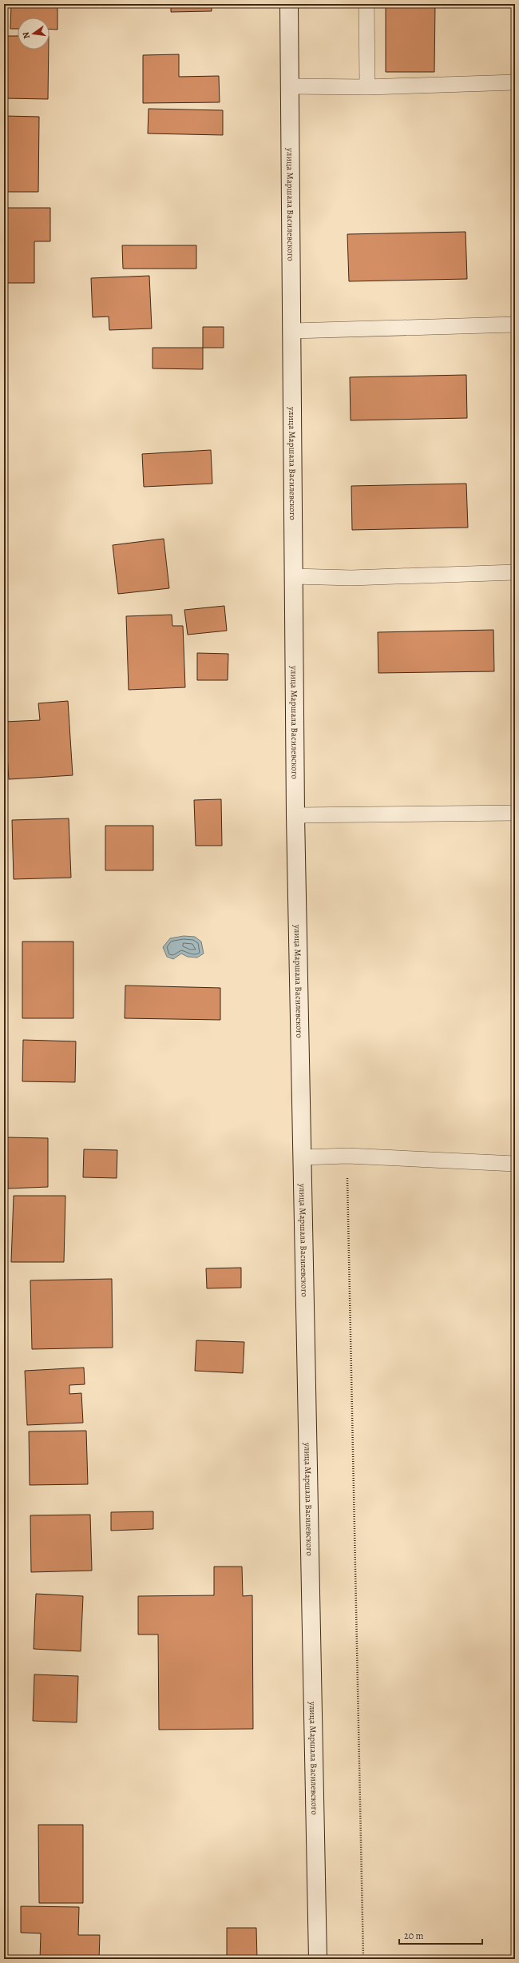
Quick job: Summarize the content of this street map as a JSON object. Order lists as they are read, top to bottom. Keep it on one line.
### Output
{"streets":{"main road":["улица Маршала Василевского"]},"scale_bar":"20 m","north":"left"}
